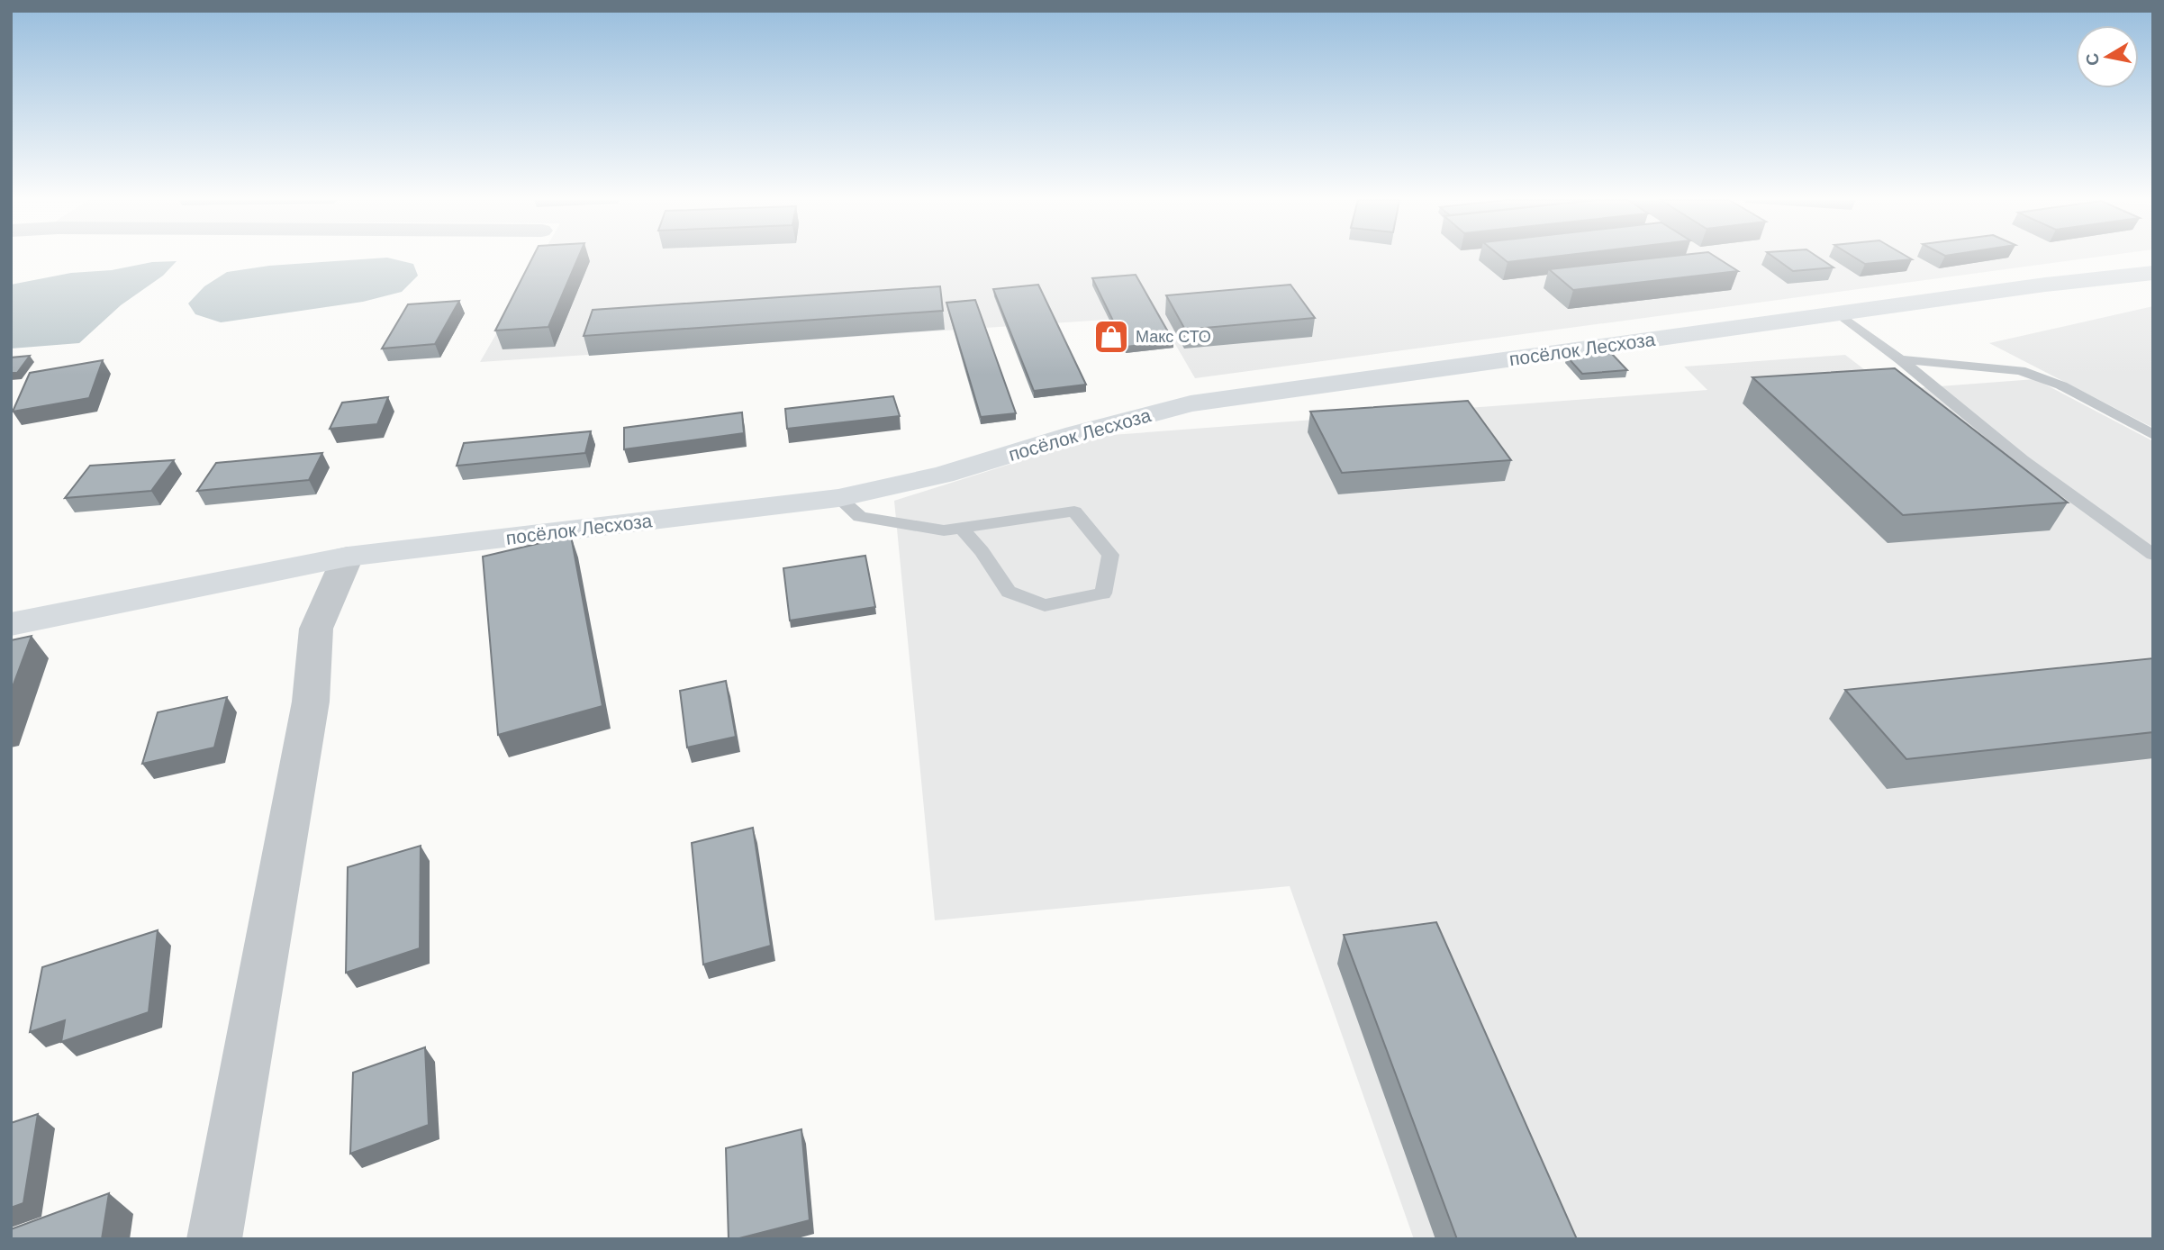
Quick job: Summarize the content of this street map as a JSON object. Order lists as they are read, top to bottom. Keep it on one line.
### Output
{"streets":{"street":["посёлок Лесхоза"]},"places":{"shop":["Макс СТО"]},"north":"left"}
